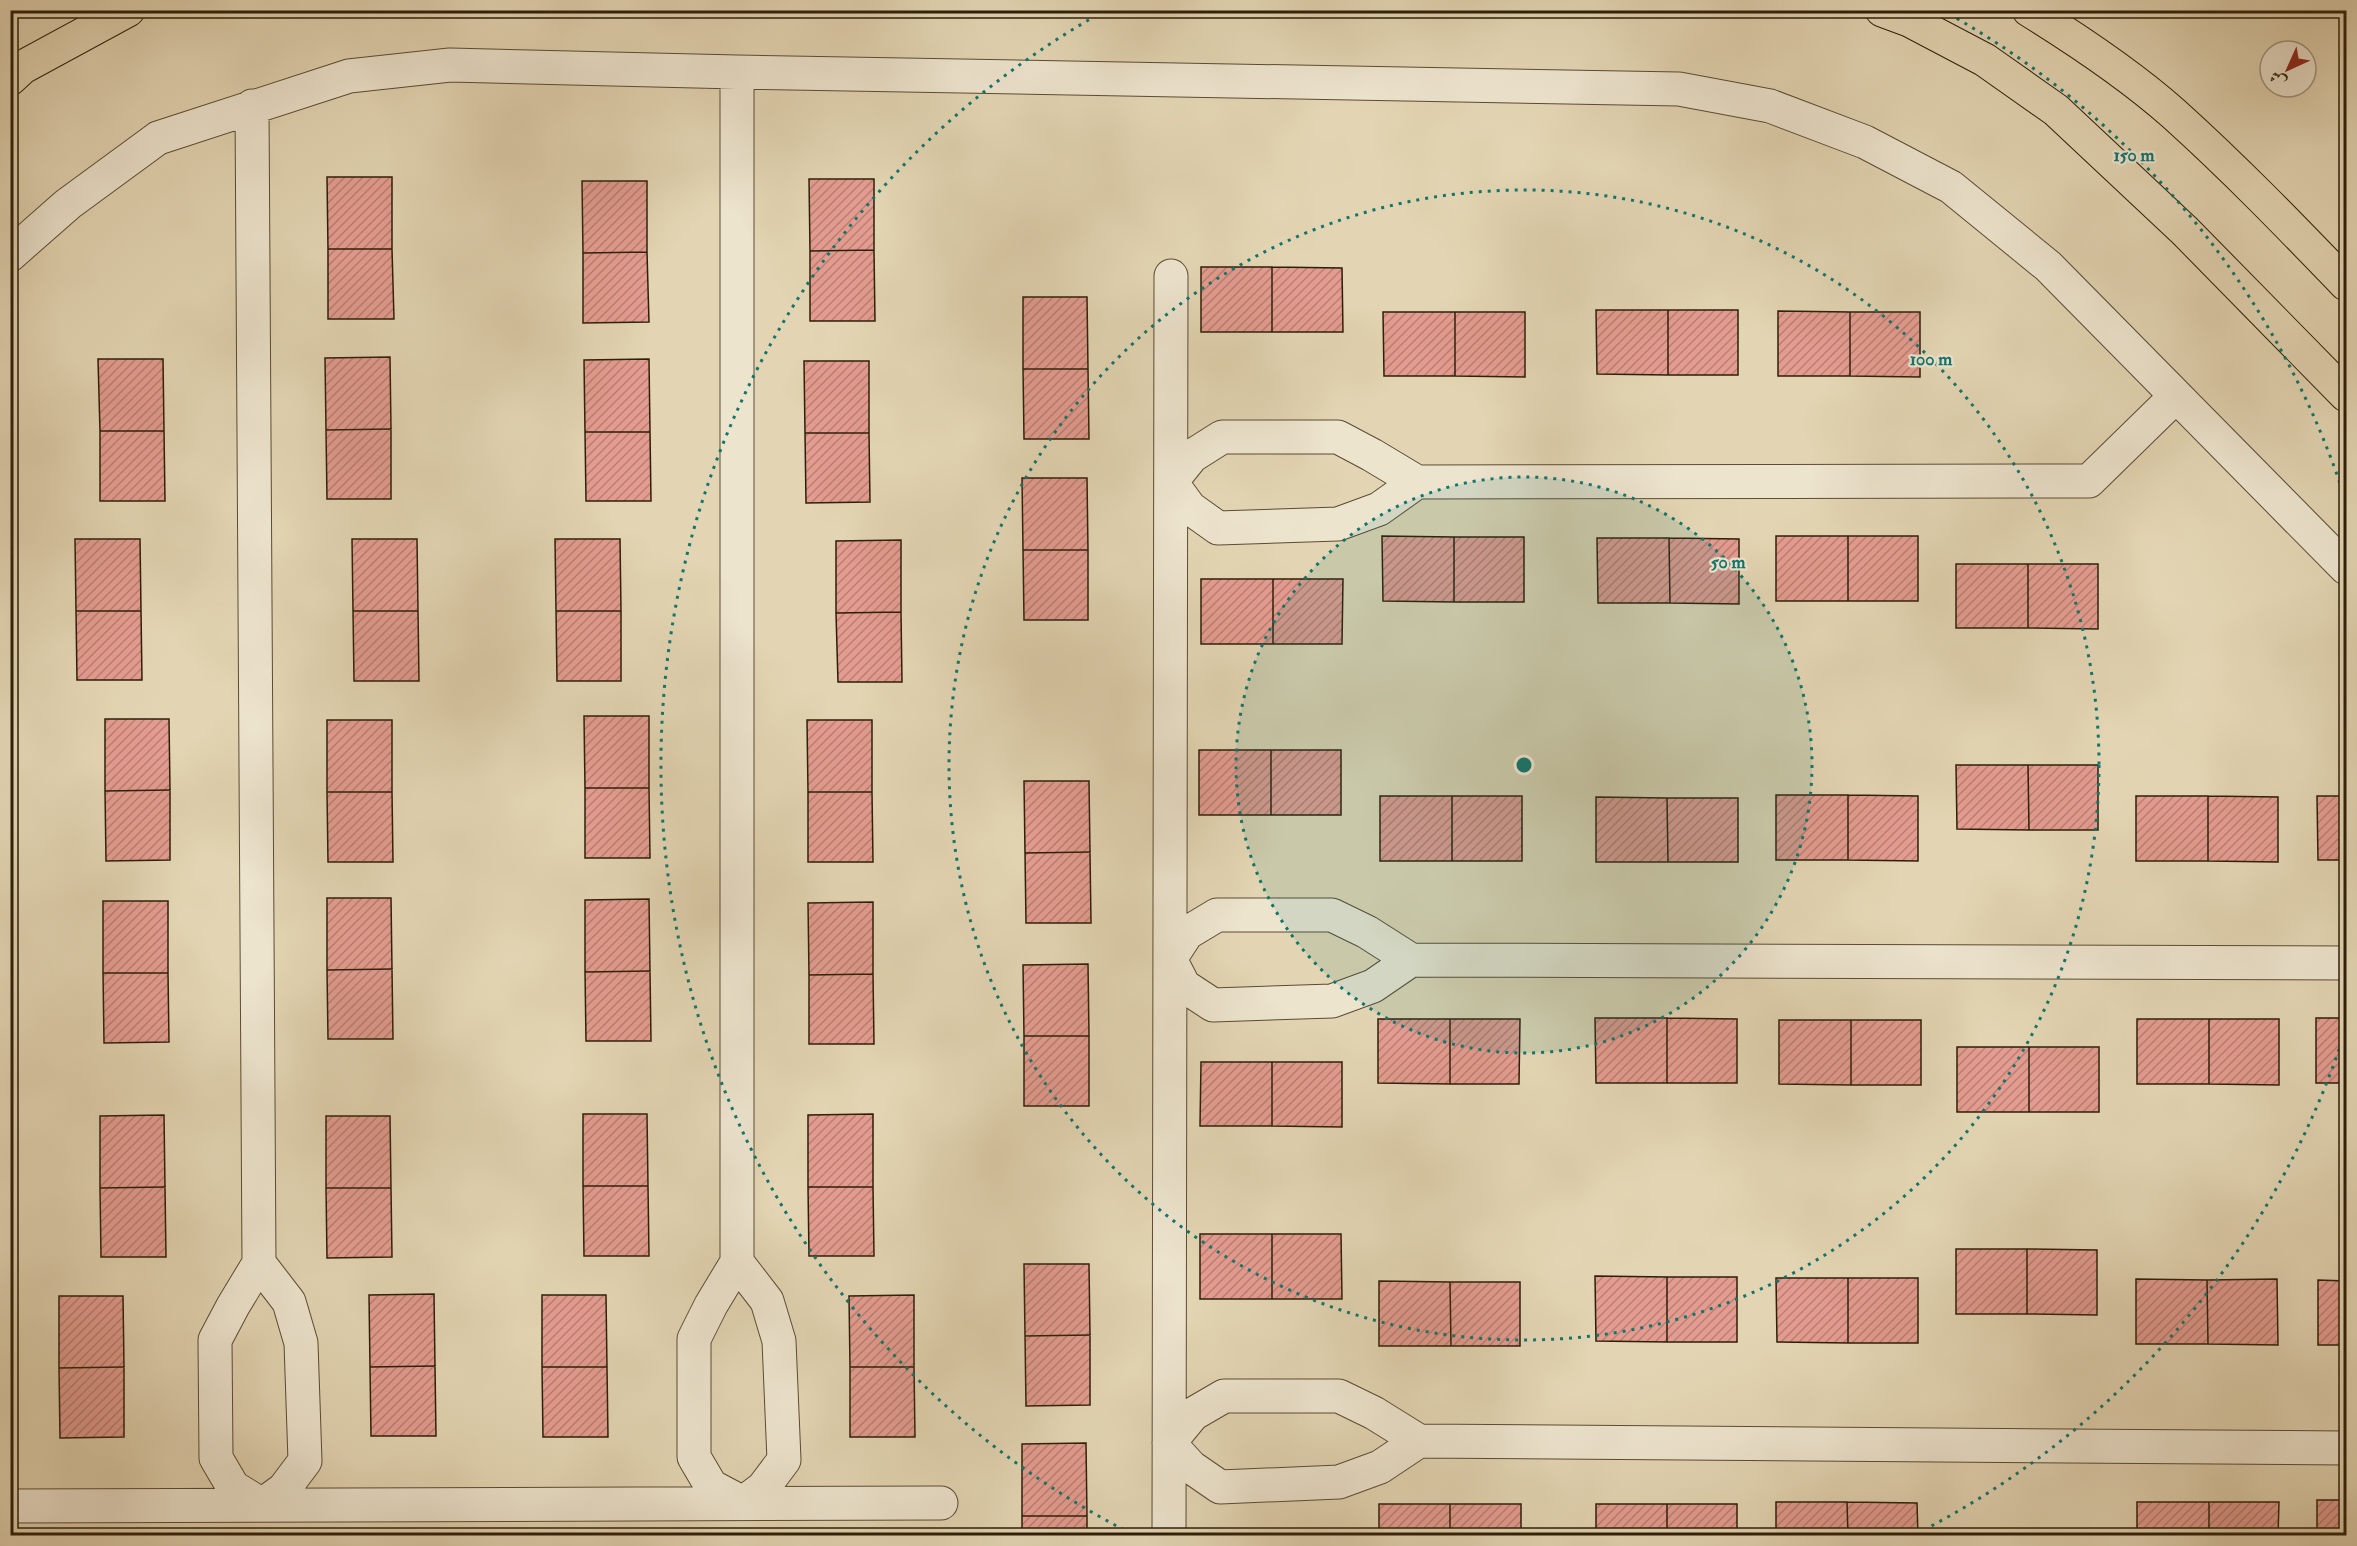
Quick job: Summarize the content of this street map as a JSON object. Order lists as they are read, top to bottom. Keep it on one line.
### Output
{"north":"bottom left","rings":["150 m","100 m","50 m"]}
